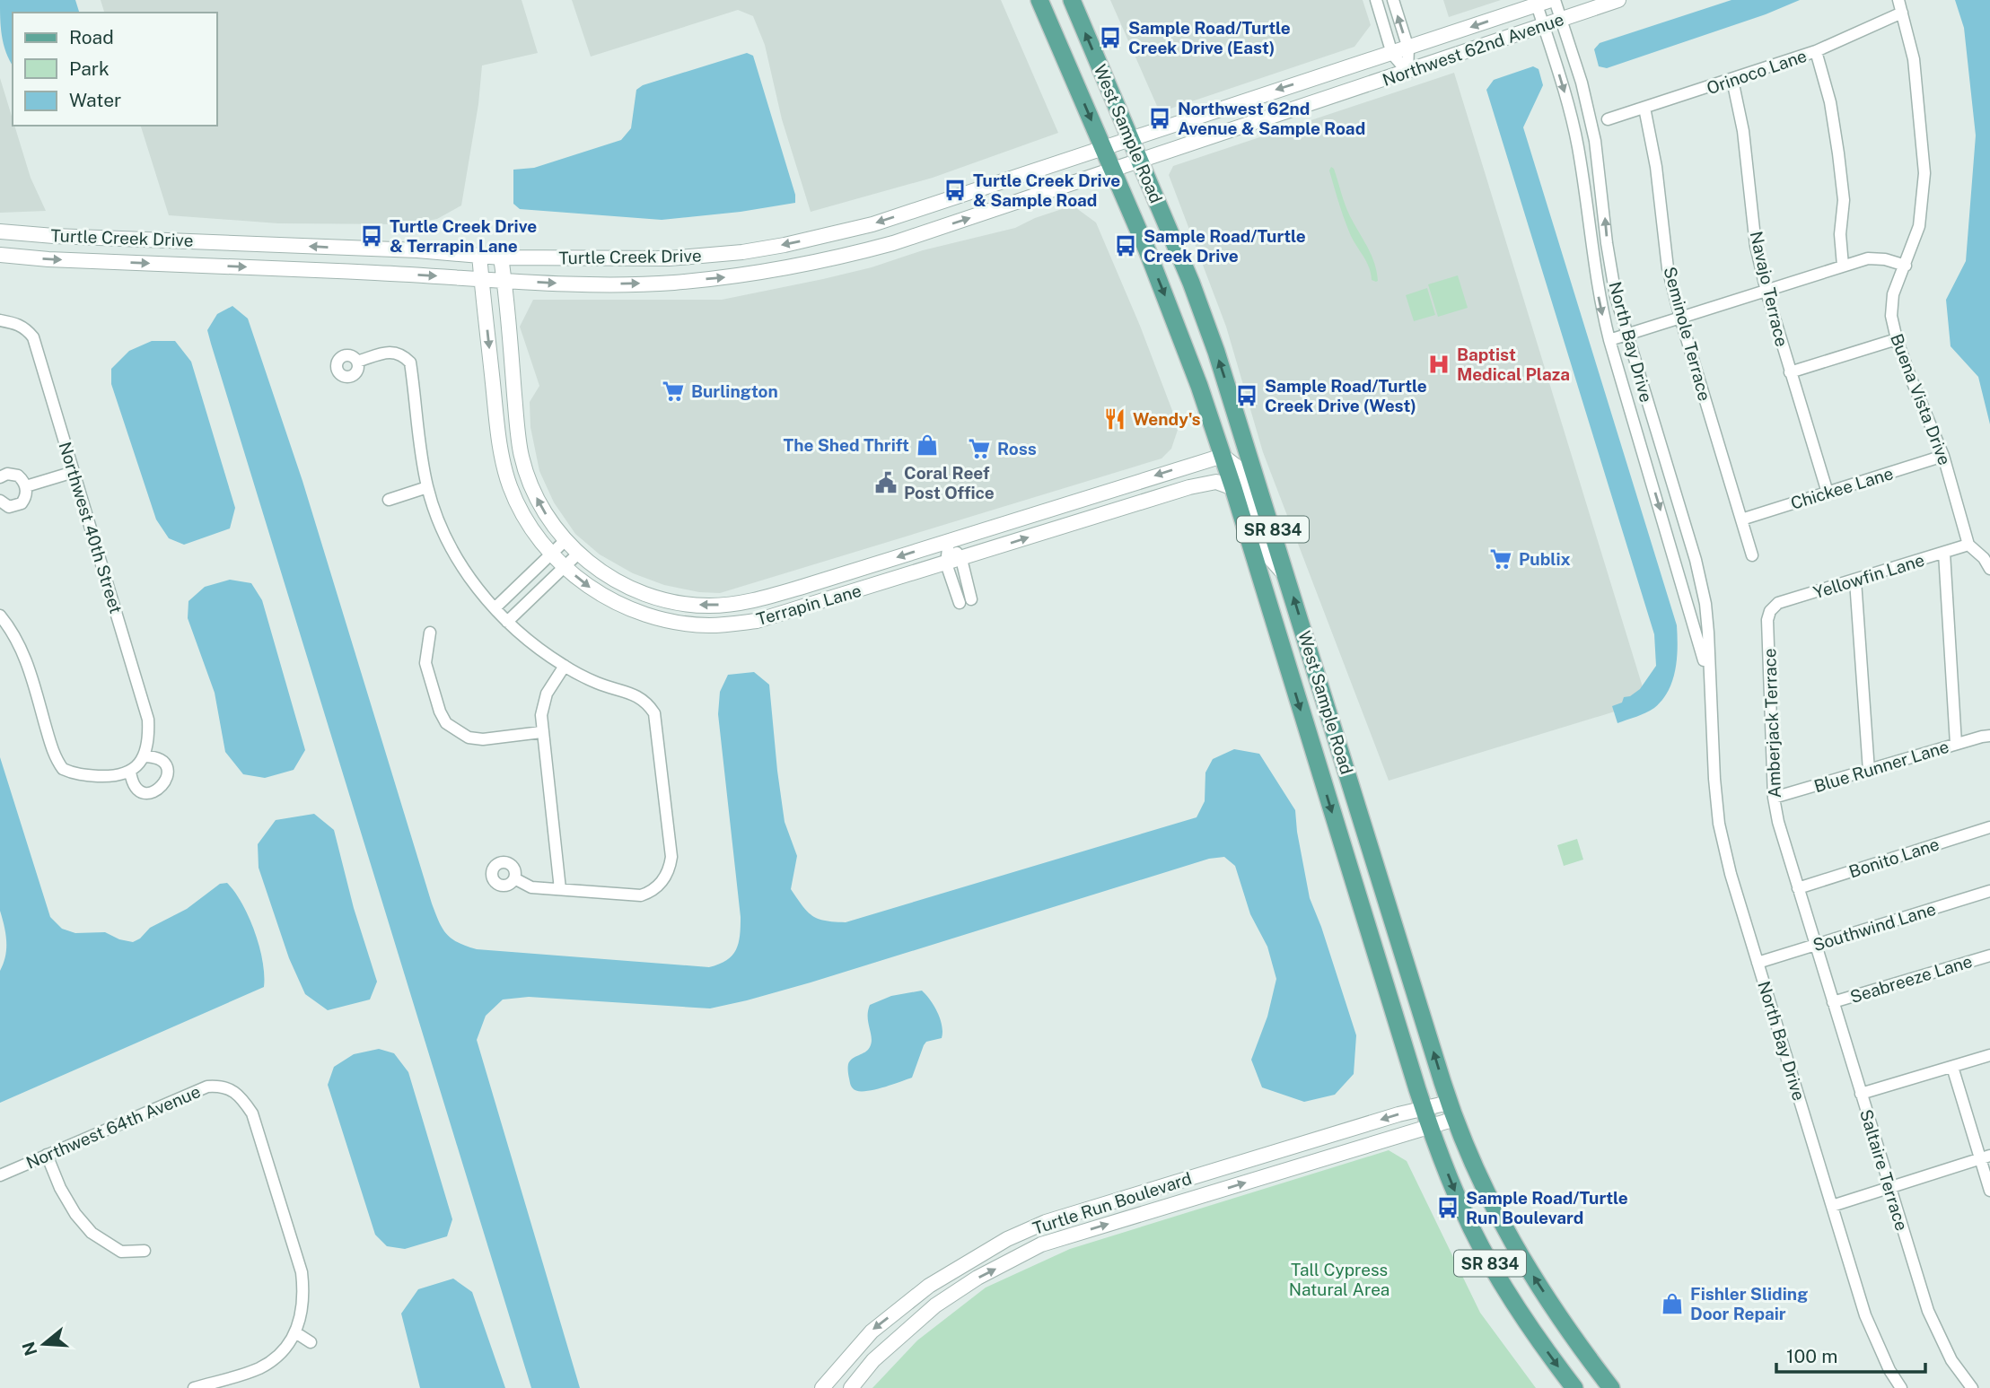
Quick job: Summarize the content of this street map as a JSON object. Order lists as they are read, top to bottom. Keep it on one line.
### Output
{"streets":{"main road":["West Sample Road","SR 834"],"street":["Northwest 62nd Avenue","Orinoco Lane","Turtle Creek Drive","Navajo Terrace","Seminole Terrace","North Bay Drive","Buena Vista Drive","Chickee Lane","Northwest 40th Street","Yellowfin Lane","Terrapin Lane","Amberjack Terrace","Blue Runner Lane","Bonito Lane","Southwind Lane","Seabreeze Lane","Northwest 64th Avenue","Saltaire Terrace","Turtle Run Boulevard"]},"crossings":[["Northwest 62nd Avenue","West Sample Road"],["Northwest 62nd Avenue","Turtle Creek Drive"],["Northwest 62nd Avenue","North Bay Drive"],["Orinoco Lane","Navajo Terrace"],["Orinoco Lane","Seminole Terrace"],["Orinoco Lane","Buena Vista Drive"],["West Sample Road","Turtle Creek Drive"],["West Sample Road","Terrapin Lane"],["West Sample Road","Turtle Run Boulevard"],["Turtle Creek Drive","Terrapin Lane"],["Navajo Terrace","Chickee Lane"],["Seminole Terrace","Chickee Lane"],["North Bay Drive","Southwind Lane"],["Buena Vista Drive","Chickee Lane"],["Buena Vista Drive","Yellowfin Lane"],["Yellowfin Lane","Amberjack Terrace"],["Amberjack Terrace","Blue Runner Lane"],["Amberjack Terrace","Bonito Lane"],["Amberjack Terrace","Southwind Lane"],["Amberjack Terrace","Saltaire Terrace"],["Southwind Lane","Saltaire Terrace"],["Seabreeze Lane","Saltaire Terrace"]],"parks":["Tall Cypress Natural Area"],"places":{"bus stop":["Sample Road/Turtle Creek Drive (East)","Northwest 62nd Avenue & Sample Road","Turtle Creek Drive & Sample Road","Turtle Creek Drive & Terrapin Lane","Sample Road/Turtle Creek Drive","Sample Road/Turtle Creek Drive (West)","Sample Road/Turtle Run Boulevard"],"hospital":["Baptist Medical Plaza"],"supermarket":["Burlington","Ross","Publix"],"restaurant":["Wendy's"],"shop":["The Shed Thrift","Fishler Sliding Door Repair"],"public building":["Coral Reef Post Office"]},"legend":["Road","Park","Water"],"scale_bar":"100 m","north":"left"}
